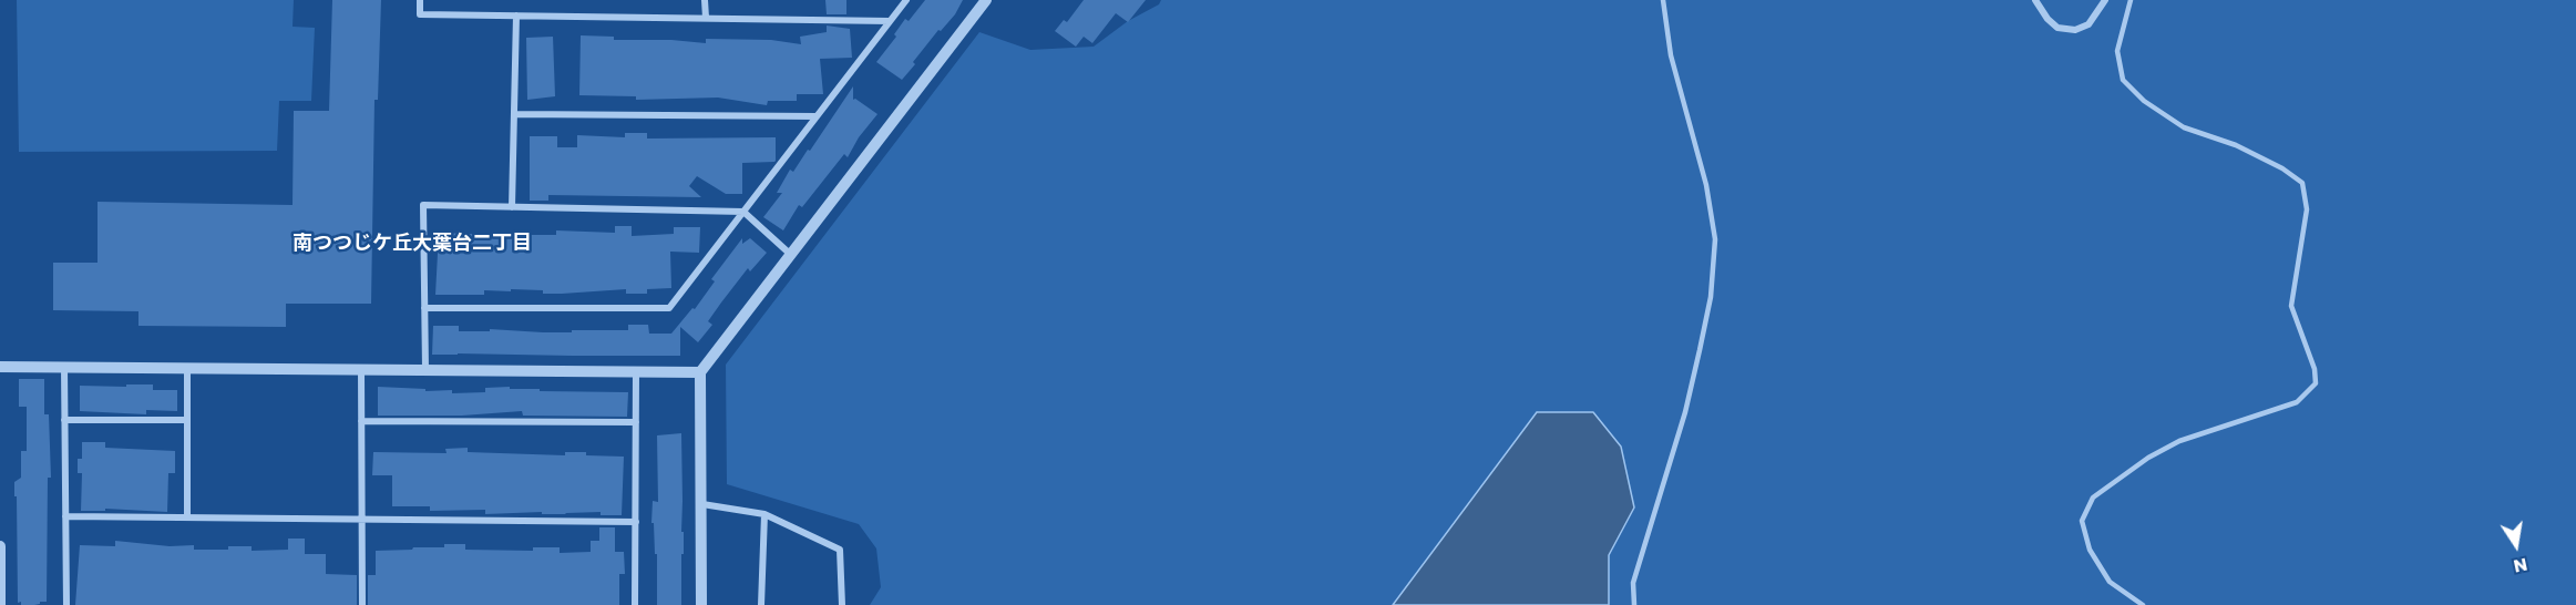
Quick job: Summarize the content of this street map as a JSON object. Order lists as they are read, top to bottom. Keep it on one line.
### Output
{"districts":["南つつじケ丘大葉台二丁目"],"north":"bottom"}
